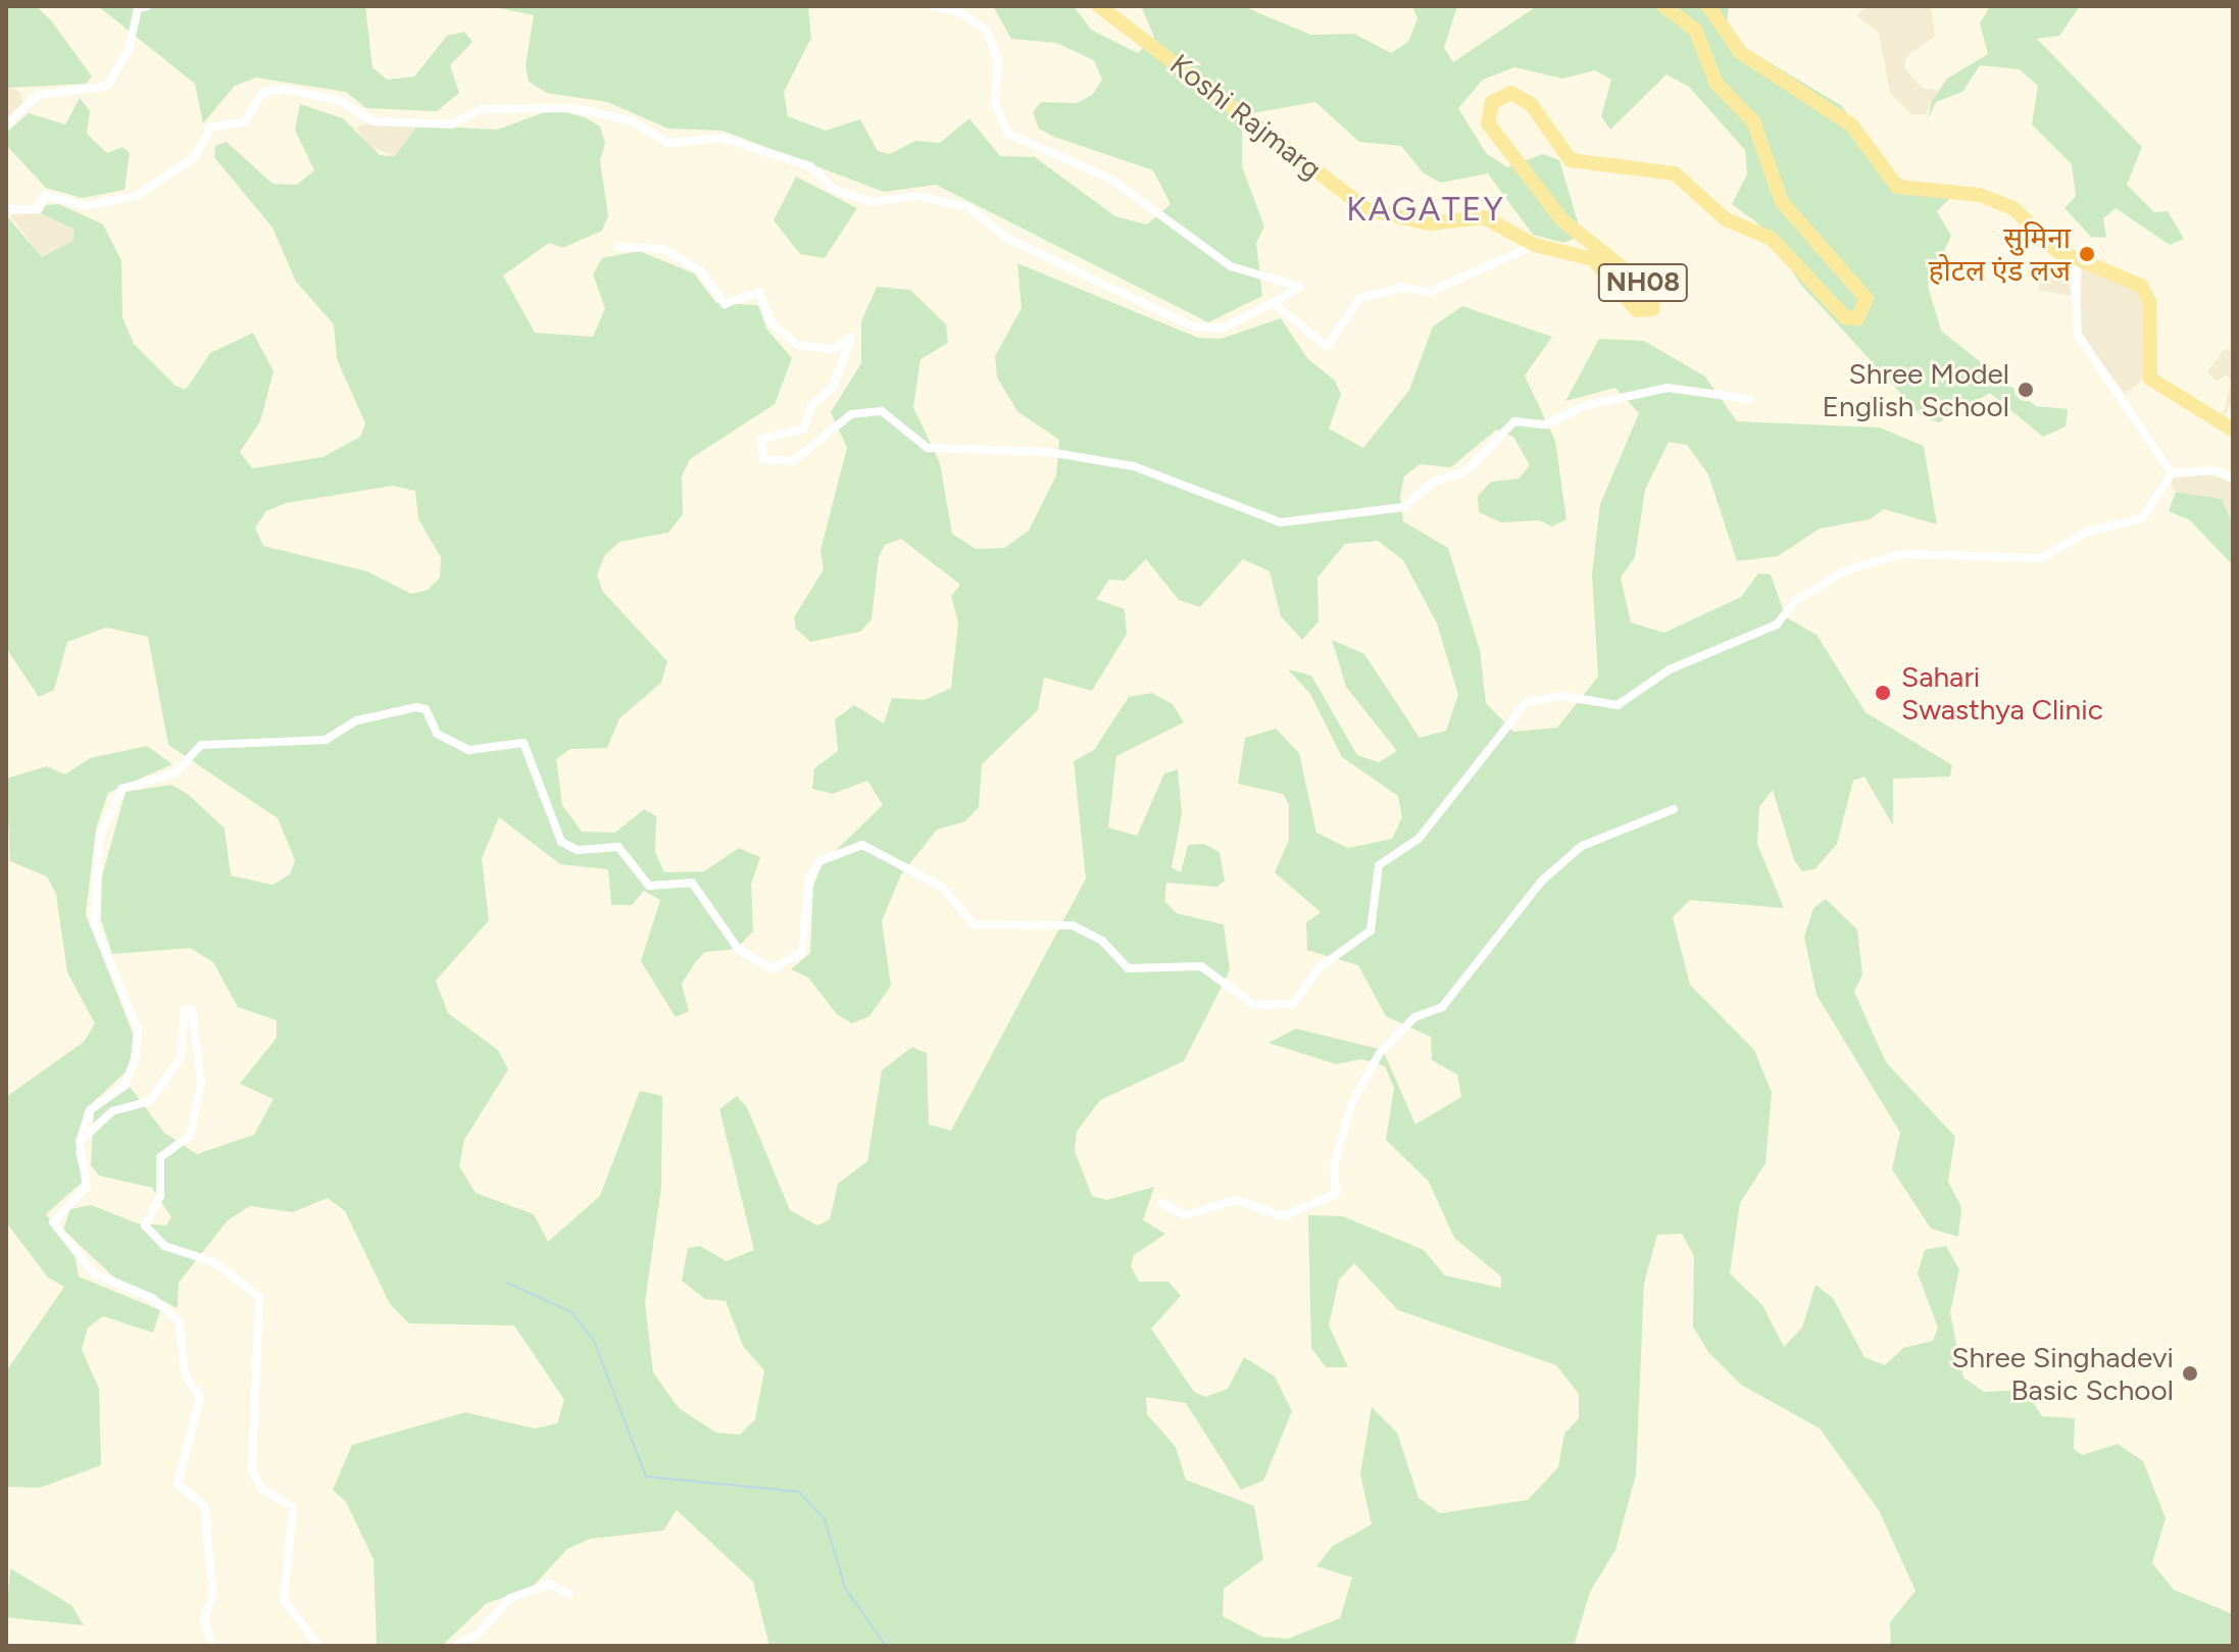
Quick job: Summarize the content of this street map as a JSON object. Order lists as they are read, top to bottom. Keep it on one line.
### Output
{"streets":{"main road":["Koshi Rajmarg","NH08"]},"districts":["KAGATEY"],"places":["सुमिना होटल एंड लज","Shree Model English School","Sahari Swasthya Clinic","Shree Singhadevi Basic School"]}
